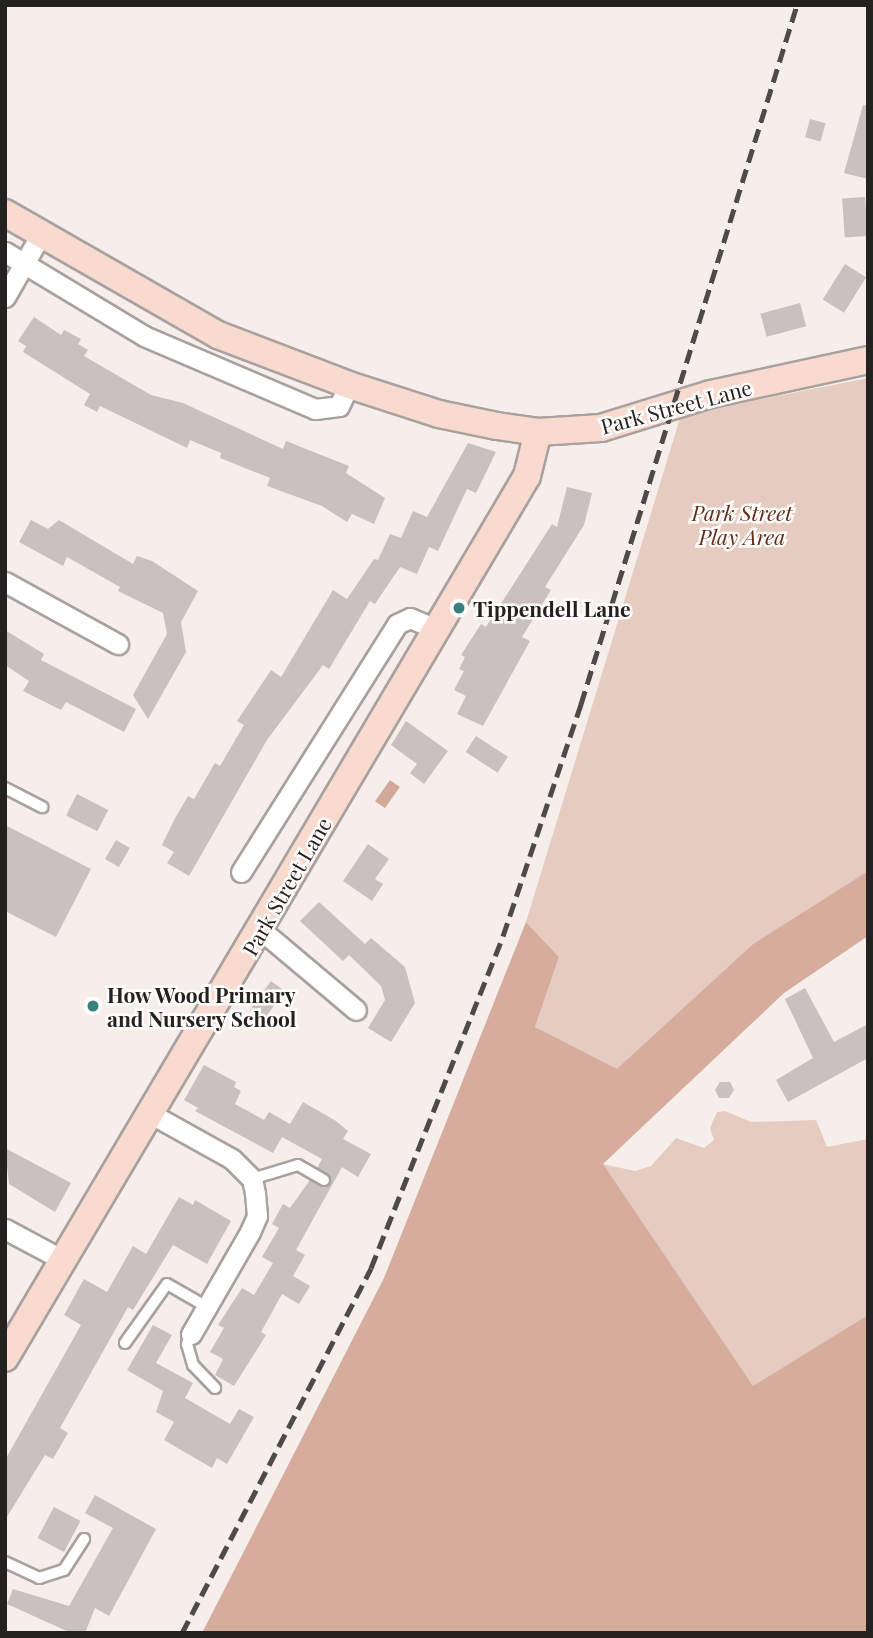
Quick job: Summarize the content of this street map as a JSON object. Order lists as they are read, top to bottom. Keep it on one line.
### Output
{"streets":{"street":["Park Street Lane"]},"parks":["Park Street Play Area"],"places":["Tippendell Lane","How Wood Primary and Nursery School"]}
